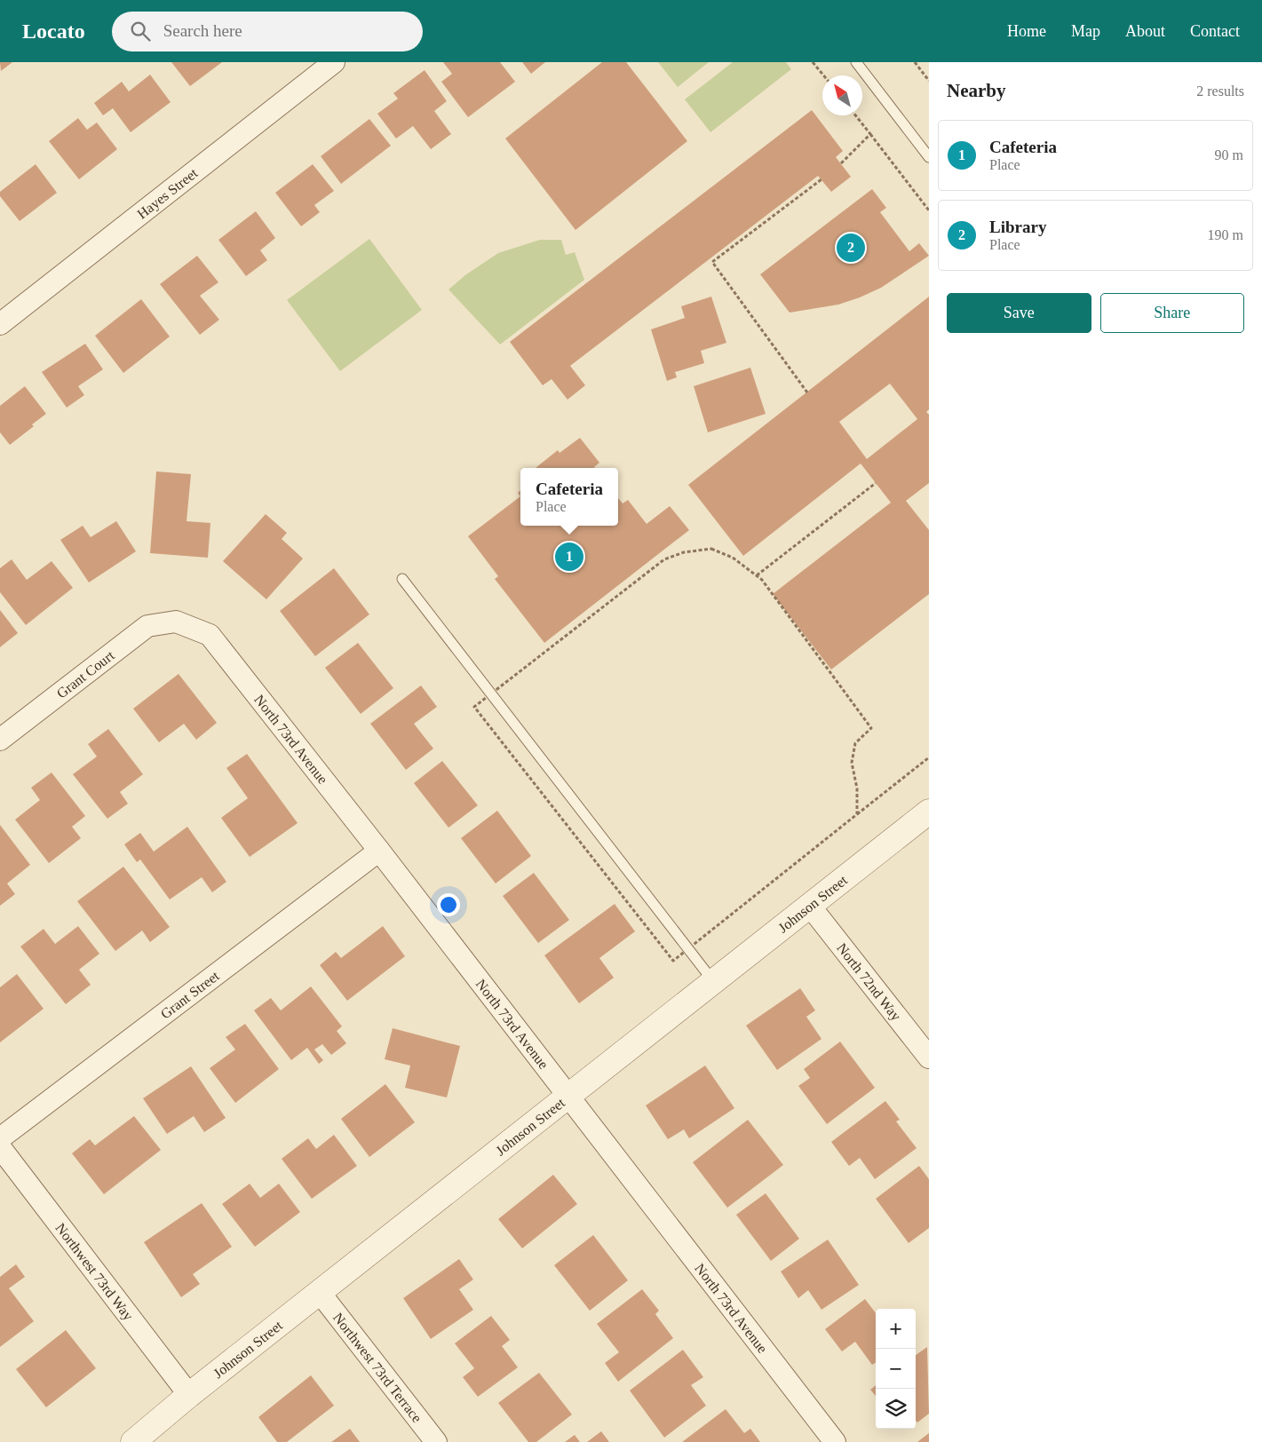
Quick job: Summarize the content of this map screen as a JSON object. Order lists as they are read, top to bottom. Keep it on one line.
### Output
{"streets":{"street":["Hayes Street","Grant Court","North 73rd Avenue","Johnson Street","North 72nd Way","Grant Street","Northwest 73rd Way","Northwest 73rd Terrace"]},"crossings":[["Grant Court","North 73rd Avenue"],["North 73rd Avenue","Johnson Street"],["North 73rd Avenue","Grant Street"],["Johnson Street","North 72nd Way"],["Johnson Street","Northwest 73rd Way"],["Johnson Street","Northwest 73rd Terrace"]],"north":"top left","page":{"header":"Locato","search":"Search here","nav":["Home","Map","About","Contact"],"heading":["Nearby","2 results"],"list":[{"mark":"1","name":"Cafeteria","note":"Place","value":"90 m"},{"mark":"2","name":"Library","note":"Place","value":"190 m"}],"pins":["2","1"],"buttons":["Save","Share"],"popup":["Cafeteria","Place"],"map_buttons":["+","−"]}}
